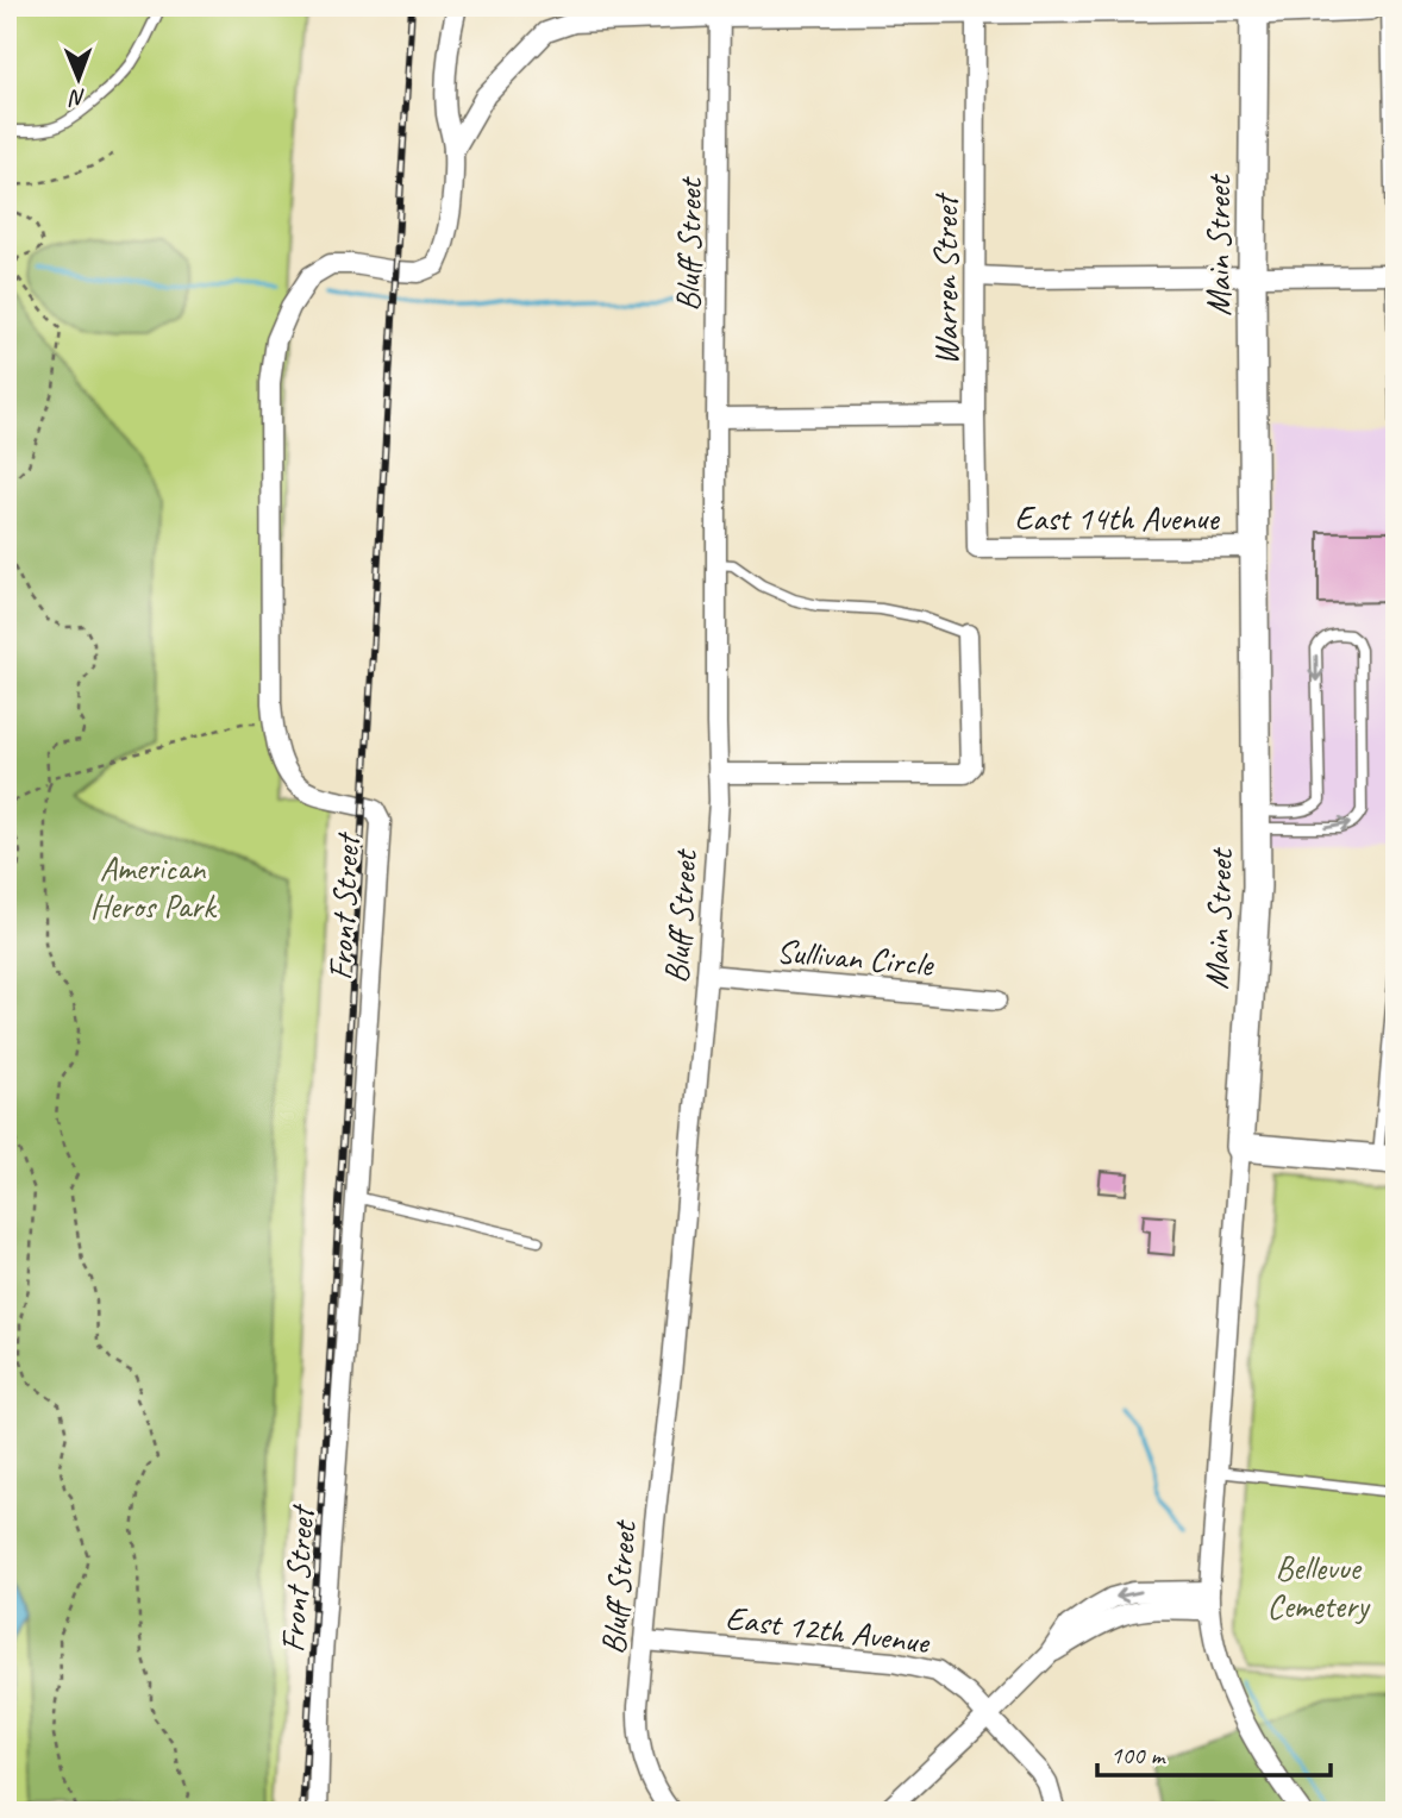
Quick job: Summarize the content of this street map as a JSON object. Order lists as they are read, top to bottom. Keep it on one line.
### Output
{"streets":{"street":["Bluff Street","Main Street","Warren Street","East 14th Avenue","Front Street","Sullivan Circle","East 12th Avenue"]},"crossings":[["Bluff Street","Sullivan Circle"],["Bluff Street","East 12th Avenue"],["Main Street","East 14th Avenue"],["Warren Street","East 14th Avenue"]],"parks":["American Heros Park","Bellevue Cemetery"],"scale_bar":"100 m","north":"bottom"}
